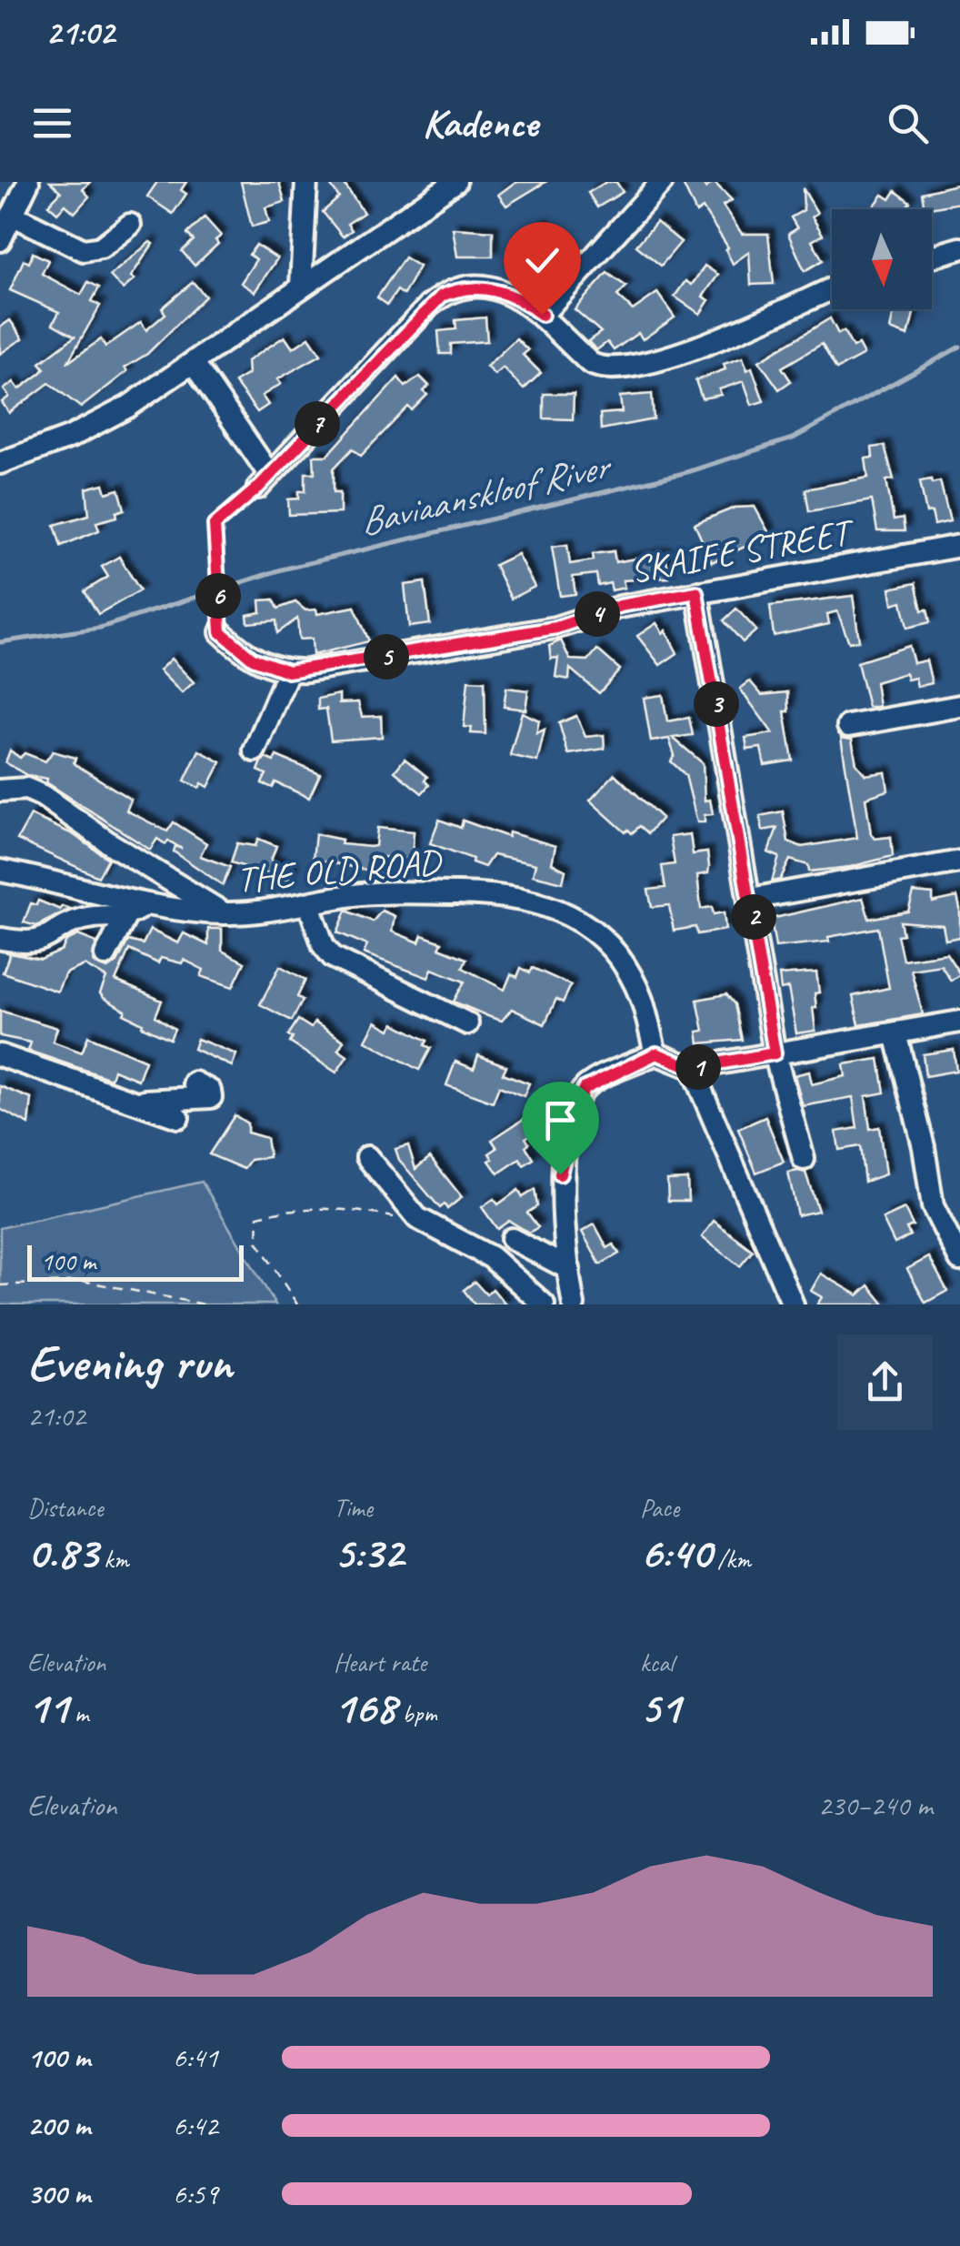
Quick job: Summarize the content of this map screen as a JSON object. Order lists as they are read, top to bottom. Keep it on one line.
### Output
{"streets":{"street":["SKAIFE STREET","THE OLD ROAD"]},"water":["Baviaanskloof River"],"scale_bar":"100 m","north":"bottom","page":{"status":"21:02","header":"Kadence","pins":["7","6","4","5","3","2","1"],"scale":"100 m","heading":["Evening run","21:02"],"stats":[["Distance","0.83 km"],["Time","5:32"],["Pace","6:40 /km"],["Elevation","11 m"],["Heart rate","168 bpm"],["kcal","51"]],"chart":["Elevation","230–240 m"],"list":[{"name":"100 m","note":"6:41"},{"name":"200 m","note":"6:42"},{"name":"300 m","note":"6:59"}]}}
